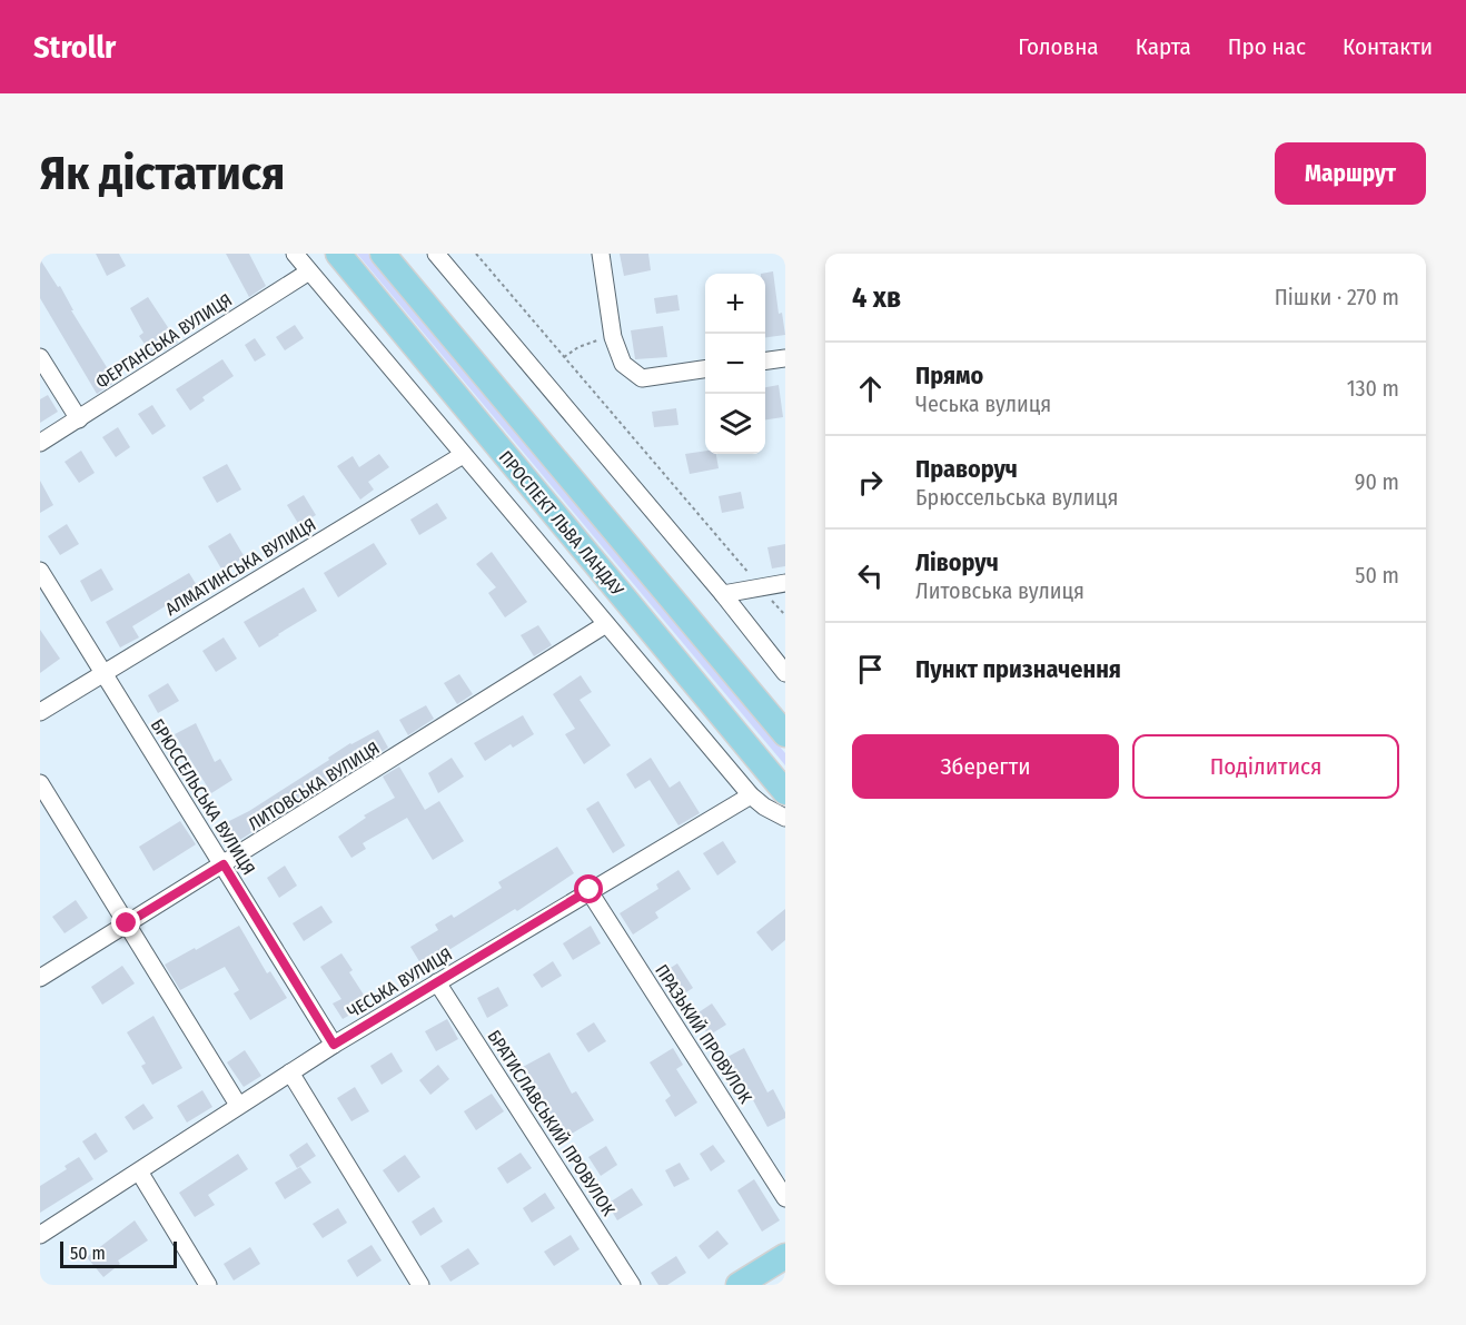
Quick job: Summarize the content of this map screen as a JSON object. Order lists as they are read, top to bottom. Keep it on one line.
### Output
{"streets":{"main road":["ПРОСПЕКТ ЛЬВА ЛАНДАУ"],"street":["ФЕРГАНСЬКА ВУЛИЦЯ","АЛМАТИНСЬКА ВУЛИЦЯ","ЛИТОВСЬКА ВУЛИЦЯ","БРЮССЕЛЬСЬКА ВУЛИЦЯ","ЧЕСЬКА ВУЛИЦЯ","ПРАЗЬКИЙ ПРОВУЛОК","БРАТИСЛАВСЬКИЙ ПРОВУЛОК"]},"crossings":[["АЛМАТИНСЬКА ВУЛИЦЯ","БРЮССЕЛЬСЬКА ВУЛИЦЯ"],["ЛИТОВСЬКА ВУЛИЦЯ","БРЮССЕЛЬСЬКА ВУЛИЦЯ"],["БРЮССЕЛЬСЬКА ВУЛИЦЯ","ЧЕСЬКА ВУЛИЦЯ"],["ЧЕСЬКА ВУЛИЦЯ","ПРАЗЬКИЙ ПРОВУЛОК"],["ЧЕСЬКА ВУЛИЦЯ","БРАТИСЛАВСЬКИЙ ПРОВУЛОК"]],"scale_bar":"50 m","page":{"header":"Strollr","nav":["Головна","Карта","Про нас","Контакти"],"buttons":["Маршрут",["Зберегти","Поділитися"]],"title":"Як дістатися","heading":["4 хв","Пішки · 270 m"],"map_buttons":["+","−"],"list":[["Прямо","Чеська вулиця","130 m"],["Праворуч","Брюссельська вулиця","90 m"],["Ліворуч","Литовська вулиця","50 m"],"Пункт призначення"],"scale":"50 m"}}
